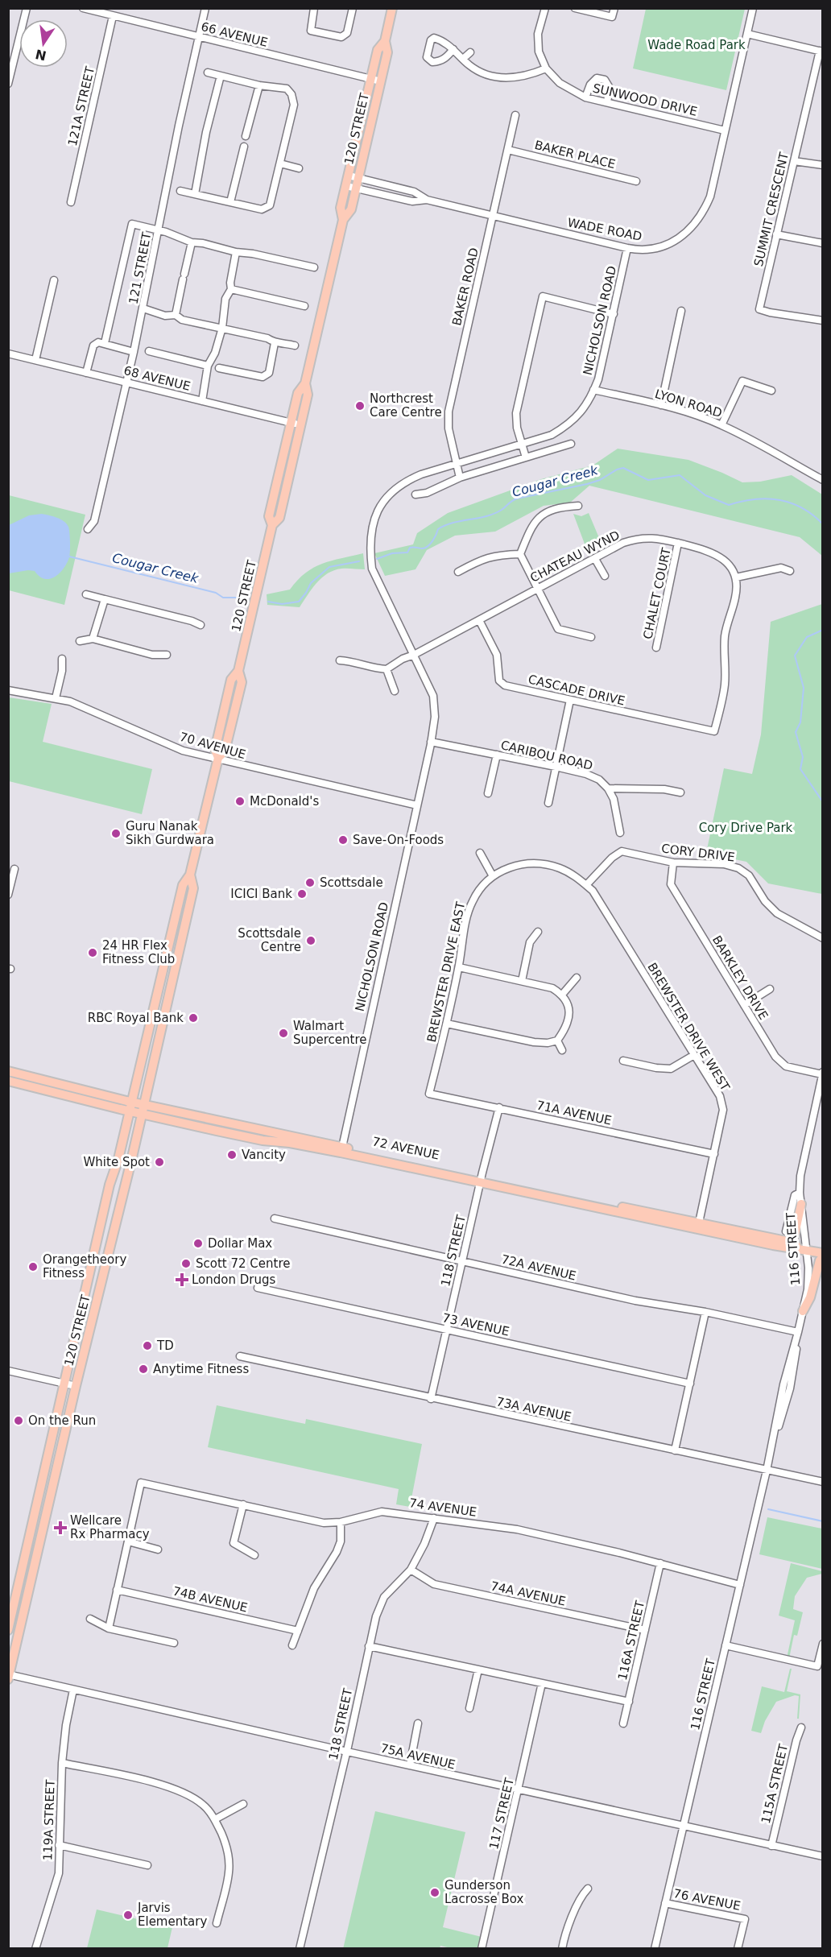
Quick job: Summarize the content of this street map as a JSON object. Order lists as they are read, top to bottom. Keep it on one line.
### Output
{"streets":{"main road":["120 STREET","72 AVENUE"],"street":["66 AVENUE","SUNWOOD DRIVE","121A STREET","BAKER PLACE","SUMMIT CRESCENT","WADE ROAD","121 STREET","BAKER ROAD","NICHOLSON ROAD","68 AVENUE","LYON ROAD","CHATEAU WYND","CHALET COURT","CASCADE DRIVE","70 AVENUE","CARIBOU ROAD","CORY DRIVE","BREWSTER DRIVE EAST","BARKLEY DRIVE","BREWSTER DRIVE WEST","71A AVENUE","116 STREET","118 STREET","72A AVENUE","73 AVENUE","73A AVENUE","74 AVENUE","74A AVENUE","74B AVENUE","116A STREET","75A AVENUE","115A STREET","117 STREET","119A STREET","76 AVENUE"]},"crossings":[["66 AVENUE","121A STREET"],["66 AVENUE","120 STREET"],["66 AVENUE","121 STREET"],["SUNWOOD DRIVE","WADE ROAD"],["120 STREET","WADE ROAD"],["120 STREET","68 AVENUE"],["120 STREET","70 AVENUE"],["120 STREET","72 AVENUE"],["120 STREET","75A AVENUE"],["BAKER PLACE","BAKER ROAD"],["WADE ROAD","BAKER ROAD"],["WADE ROAD","NICHOLSON ROAD"],["121 STREET","68 AVENUE"],["BAKER ROAD","NICHOLSON ROAD"],["NICHOLSON ROAD","LYON ROAD"],["NICHOLSON ROAD","CHATEAU WYND"],["NICHOLSON ROAD","70 AVENUE"],["NICHOLSON ROAD","CARIBOU ROAD"],["NICHOLSON ROAD","72 AVENUE"],["CHATEAU WYND","CHALET COURT"],["CHATEAU WYND","CASCADE DRIVE"],["CORY DRIVE","BREWSTER DRIVE EAST"],["CORY DRIVE","BARKLEY DRIVE"],["CORY DRIVE","BREWSTER DRIVE WEST"],["BREWSTER DRIVE EAST","BREWSTER DRIVE WEST"],["BREWSTER DRIVE EAST","71A AVENUE"],["BARKLEY DRIVE","116 STREET"],["BREWSTER DRIVE WEST","71A AVENUE"],["BREWSTER DRIVE WEST","72 AVENUE"],["71A AVENUE","118 STREET"],["72 AVENUE","116 STREET"],["72 AVENUE","118 STREET"],["116 STREET","72A AVENUE"],["116 STREET","73A AVENUE"],["116 STREET","74 AVENUE"],["116 STREET","75A AVENUE"],["116 STREET","76 AVENUE"],["118 STREET","72A AVENUE"],["118 STREET","73 AVENUE"],["118 STREET","73A AVENUE"],["118 STREET","74 AVENUE"],["118 STREET","74A AVENUE"],["118 STREET","75A AVENUE"],["74 AVENUE","116A STREET"],["74A AVENUE","116A STREET"],["75A AVENUE","115A STREET"],["75A AVENUE","117 STREET"],["75A AVENUE","119A STREET"]],"water":["Cougar Creek"],"parks":["Wade Road Park","Cory Drive Park"],"places":{"other":["Northcrest Care Centre","McDonald's","Guru Nanak Sikh Gurdwara","Save-On-Foods","Scottsdale","ICICI Bank","Scottsdale Centre","24 HR Flex Fitness Club","RBC Royal Bank","Walmart Supercentre","Vancity","White Spot","Dollar Max","Scott 72 Centre","Orangetheory Fitness","TD","Anytime Fitness","On the Run","Gunderson Lacrosse Box","Jarvis Elementary"],"health":["London Drugs","Wellcare Rx Pharmacy"]},"north":"bottom"}
